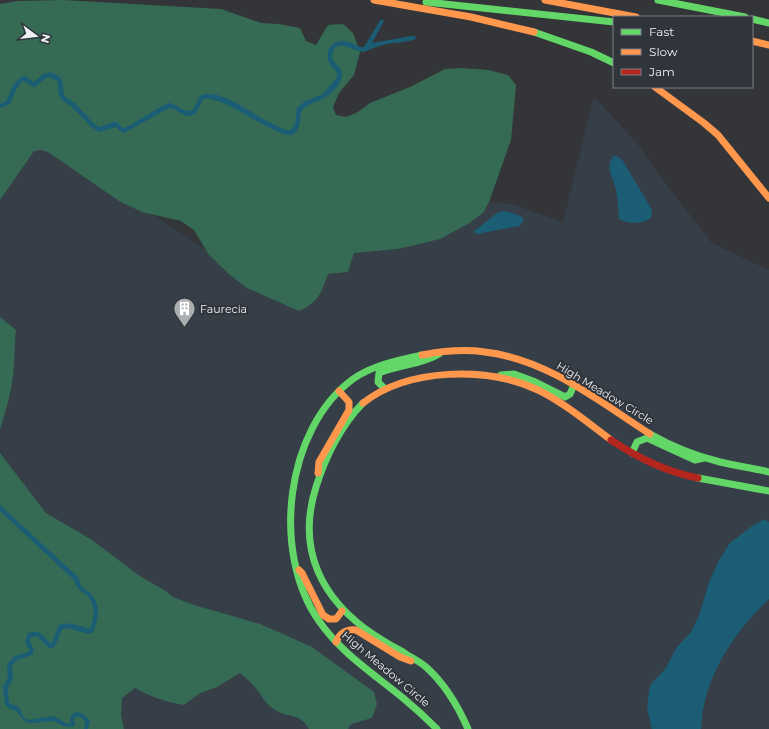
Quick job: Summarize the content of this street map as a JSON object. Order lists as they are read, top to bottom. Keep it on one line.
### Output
{"streets":{"main road":["High Meadow Circle"]},"places":{"building":["Faurecia"]},"legend":["Fast","Slow","Jam"],"north":"right"}
